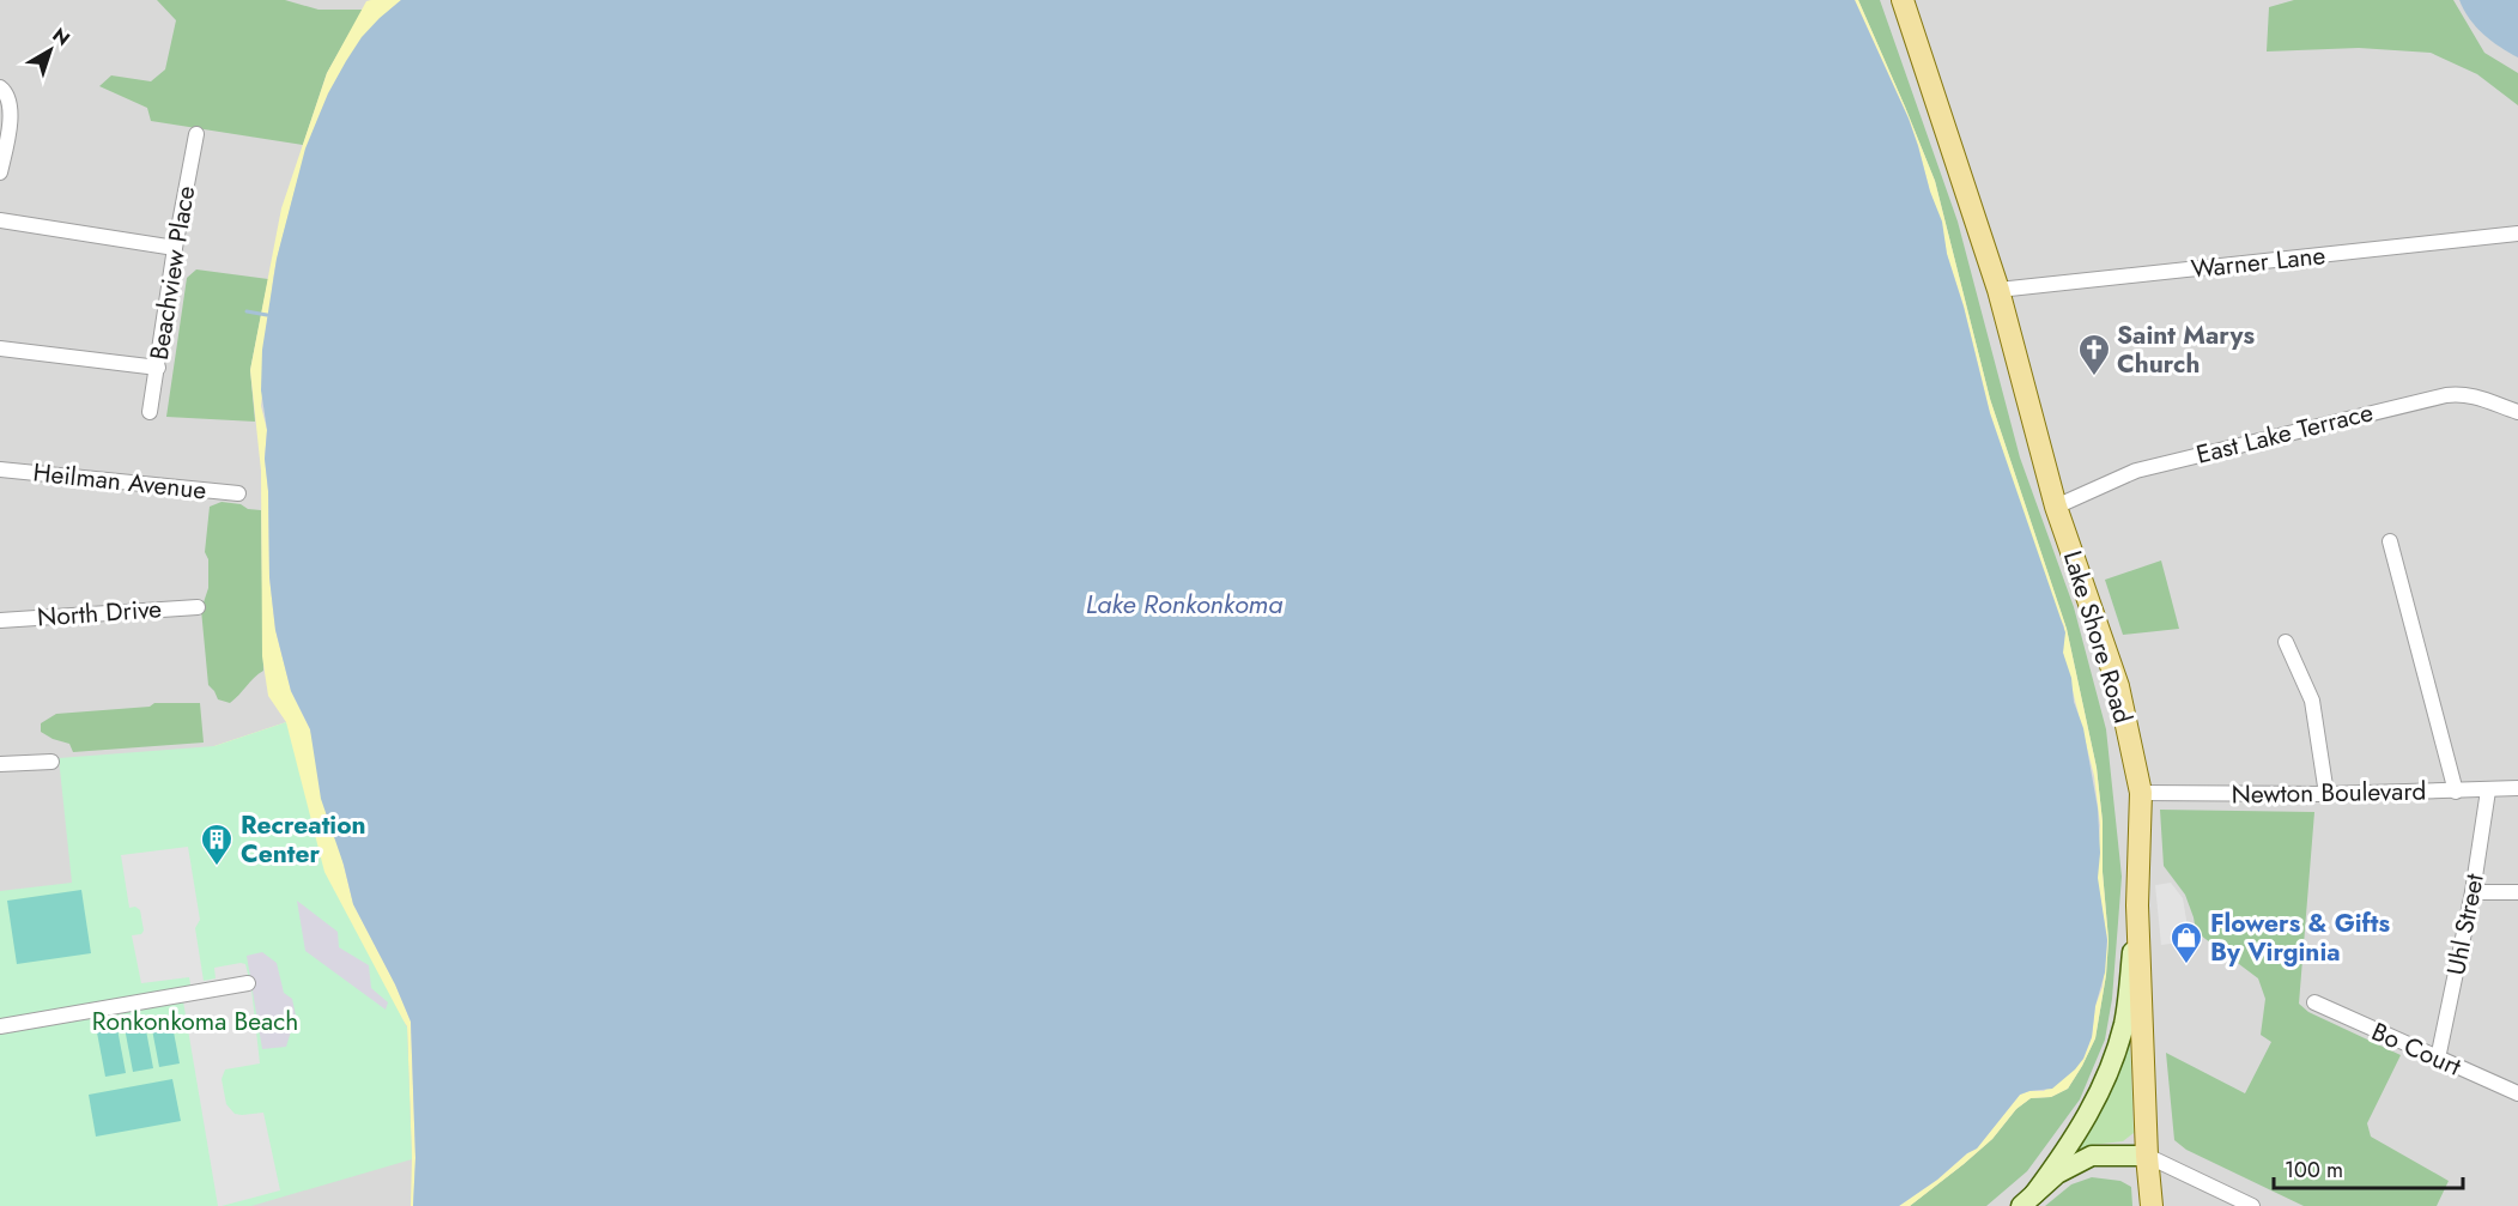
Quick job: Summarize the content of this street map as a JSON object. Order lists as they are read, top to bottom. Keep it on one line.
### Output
{"streets":{"main road":["Lake Shore Road"],"street":["Warner Lane","Beachview Place","East Lake Terrace","Heilman Avenue","North Drive","Newton Boulevard","Uhl Street","Bo Court"]},"crossings":[["Warner Lane","Lake Shore Road"],["East Lake Terrace","Lake Shore Road"],["Lake Shore Road","Newton Boulevard"],["Newton Boulevard","Uhl Street"],["Uhl Street","Bo Court"]],"water":["Lake Ronkonkoma"],"parks":["Ronkonkoma Beach"],"places":{"church":["Saint Marys Church"],"building":["Recreation Center"],"shop":["Flowers & Gifts By Virginia"]},"scale_bar":"100 m","north":"top right"}
